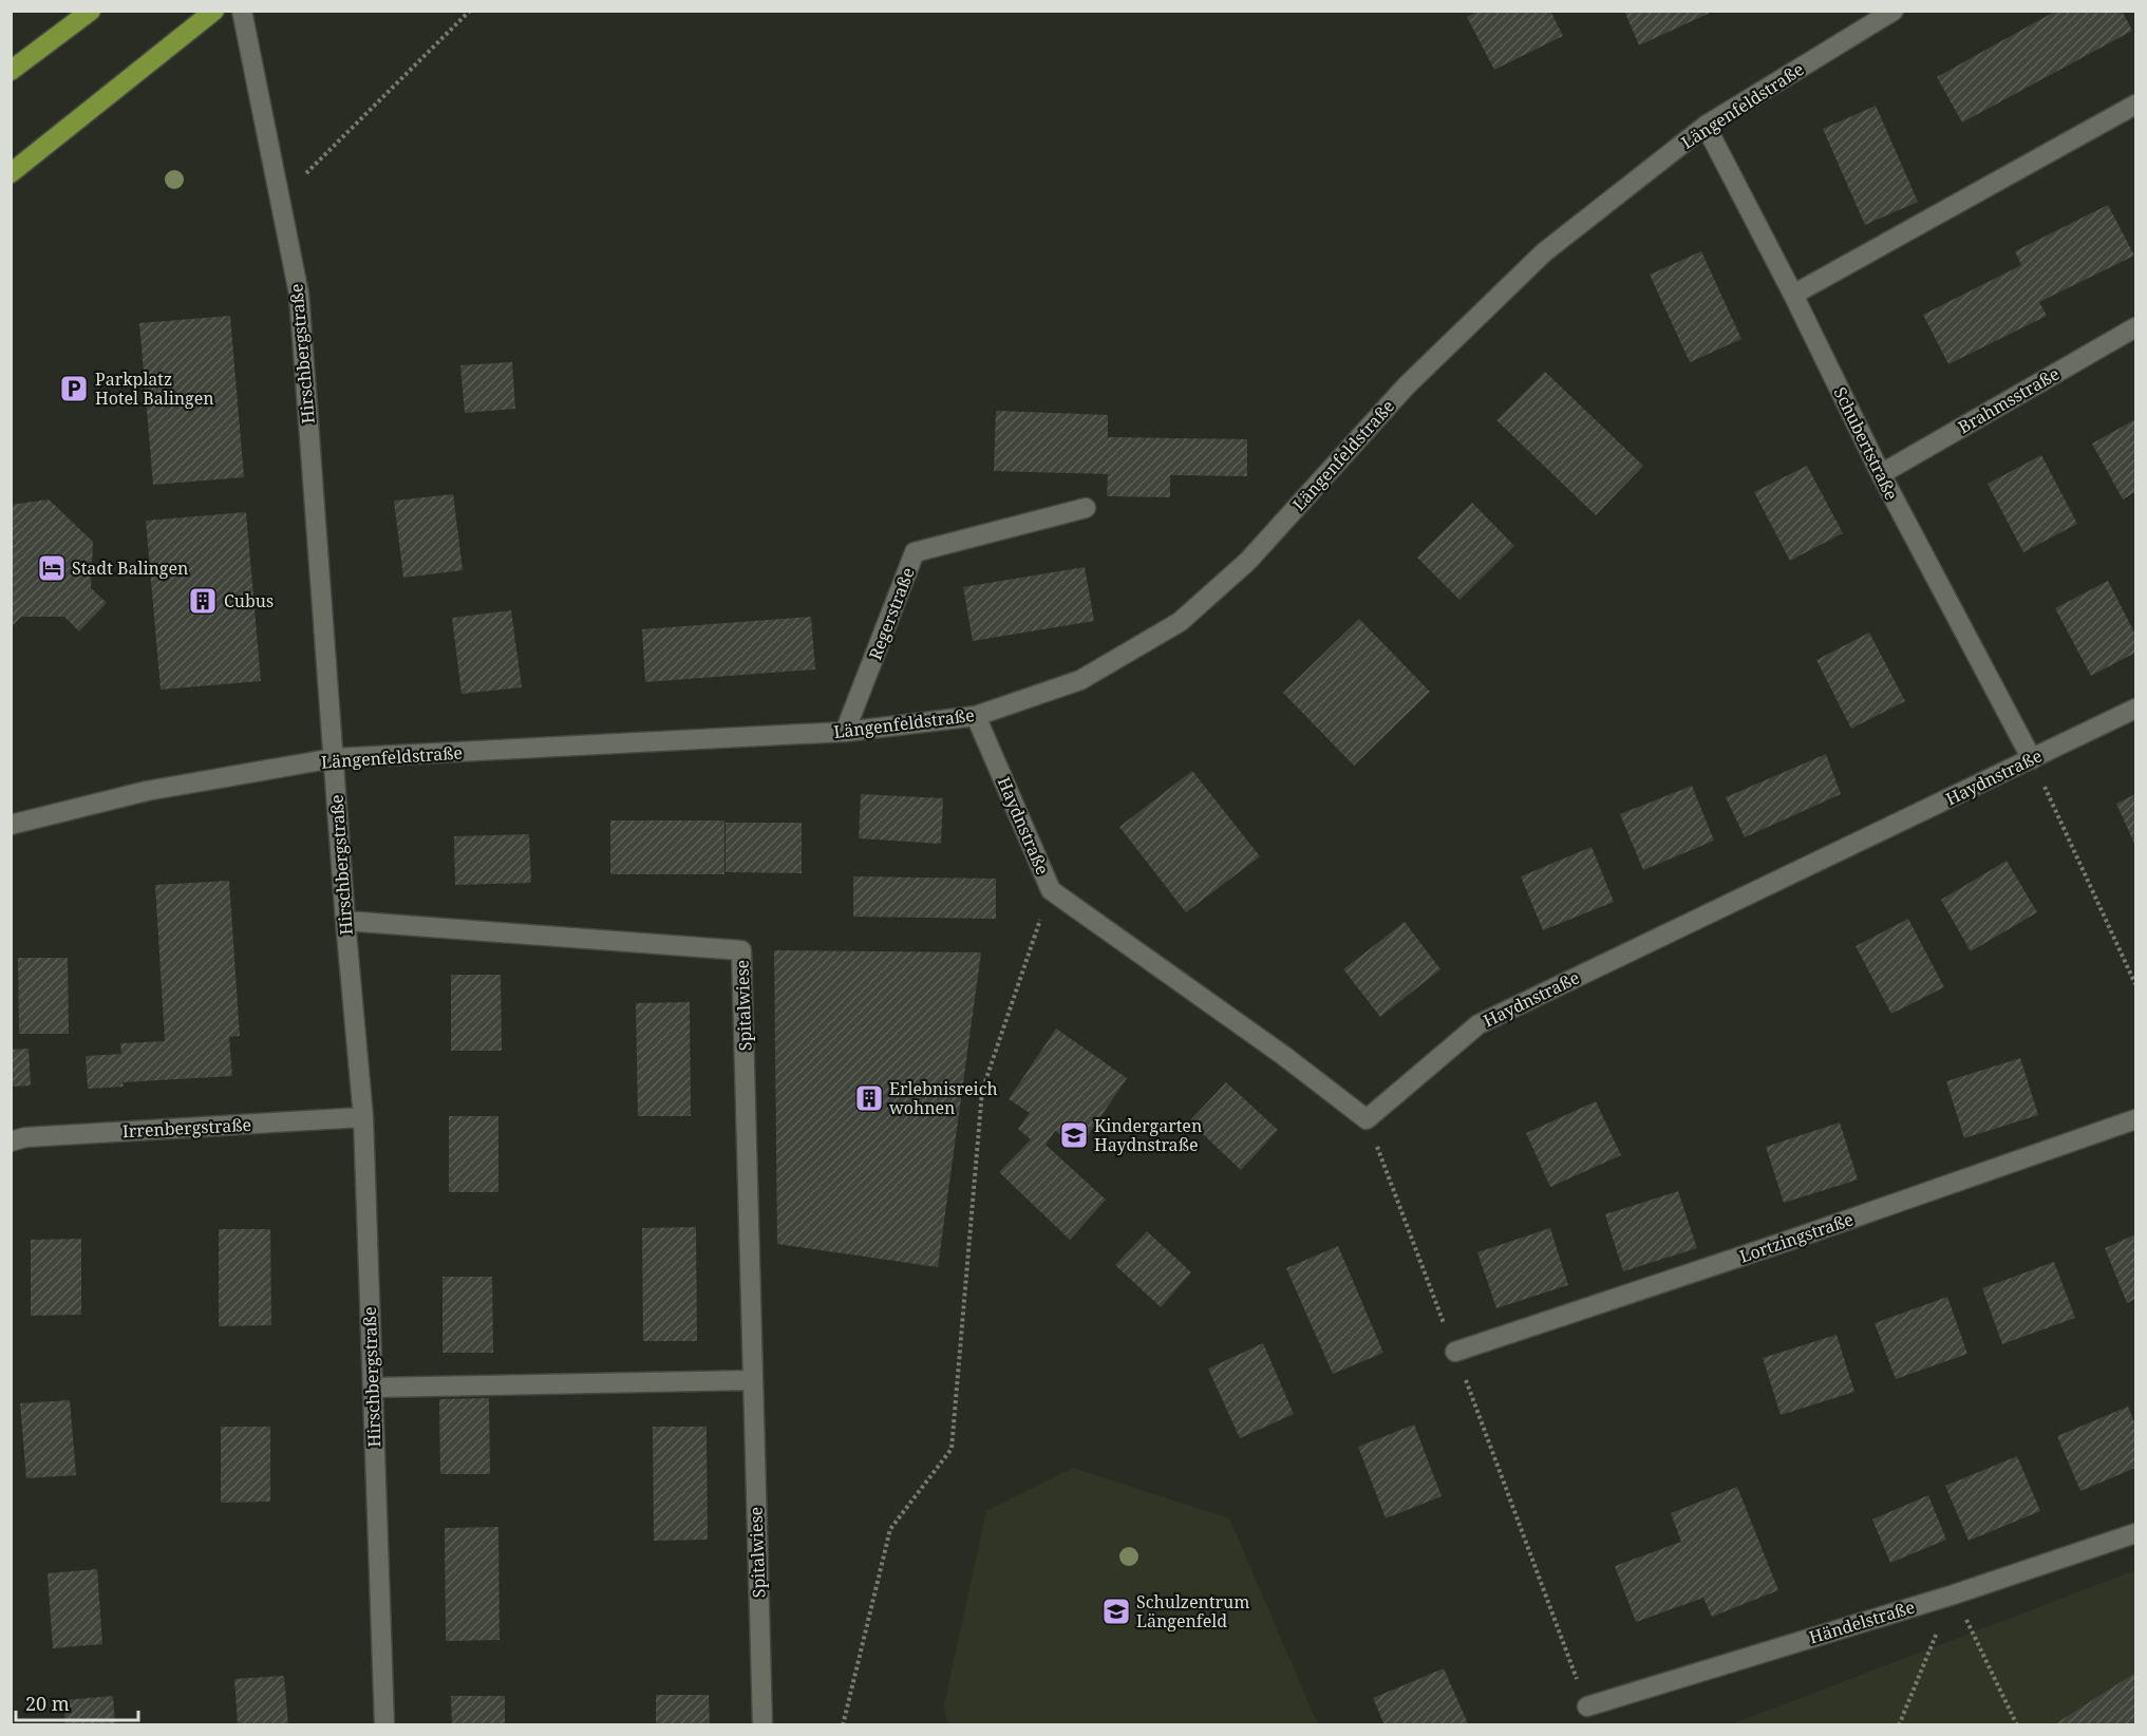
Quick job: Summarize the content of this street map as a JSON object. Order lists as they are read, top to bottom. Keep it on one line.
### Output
{"streets":{"street":["Längenfeldstraße","Hirschbergstraße","Brahmsstraße","Schubertstraße","Regerstraße","Haydnstraße","Spitalwiese","Irrenbergstraße","Lortzingstraße","Händelstraße"]},"crossings":[["Längenfeldstraße","Hirschbergstraße"],["Längenfeldstraße","Schubertstraße"],["Längenfeldstraße","Regerstraße"],["Längenfeldstraße","Haydnstraße"],["Hirschbergstraße","Spitalwiese"],["Hirschbergstraße","Irrenbergstraße"],["Brahmsstraße","Schubertstraße"],["Schubertstraße","Haydnstraße"]],"places":{"parking":["Parkplatz Hotel Balingen"],"hotel":["Stadt Balingen"],"building":["Cubus","Erlebnisreich wohnen"],"school or university":["Kindergarten Haydnstraße","Schulzentrum Längenfeld"]},"scale_bar":"20 m"}
